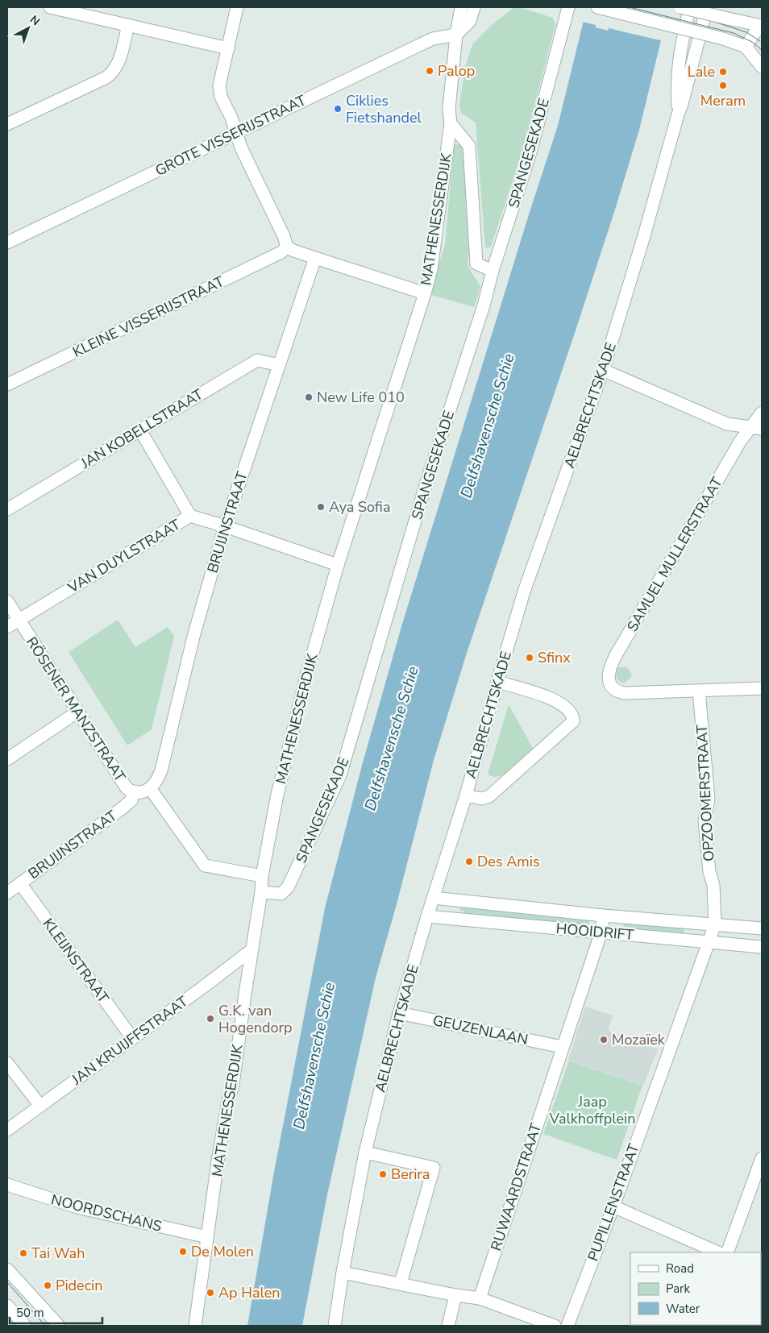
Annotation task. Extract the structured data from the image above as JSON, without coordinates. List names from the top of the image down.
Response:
{
  "streets": {
    "street": [
      "GROTE VISSERIJSTRAAT",
      "SPANGESEKADE",
      "MATHENESSERDIJK",
      "KLEINE VISSERIJSTRAAT",
      "AELBRECHTSKADE",
      "JAN KOBELLSTRAAT",
      "BRUIJNSTRAAT",
      "SAMUEL MULLERSTRAAT",
      "VAN DUYLSTRAAT",
      "RÖSENER MANZSTRAAT",
      "OPZOOMERSTRAAT",
      "HOOIDRIFT",
      "KLEIJNSTRAAT",
      "GEUZENLAAN",
      "JAN KRUIJFFSTRAAT",
      "RUWAARDSTRAAT",
      "PUPILLENSTRAAT",
      "NOORDSCHANS"
    ]
  },
  "crossings": [
    ["GROTE VISSERIJSTRAAT", "MATHENESSERDIJK"],
    ["SPANGESEKADE", "MATHENESSERDIJK"],
    ["MATHENESSERDIJK", "VAN DUYLSTRAAT"],
    ["MATHENESSERDIJK", "JAN KRUIJFFSTRAAT"],
    ["MATHENESSERDIJK", "NOORDSCHANS"],
    ["AELBRECHTSKADE", "HOOIDRIFT"],
    ["AELBRECHTSKADE", "GEUZENLAAN"],
    ["JAN KOBELLSTRAAT", "BRUIJNSTRAAT"],
    ["BRUIJNSTRAAT", "VAN DUYLSTRAAT"],
    ["BRUIJNSTRAAT", "RÖSENER MANZSTRAAT"],
    ["BRUIJNSTRAAT", "KLEIJNSTRAAT"],
    ["SAMUEL MULLERSTRAAT", "OPZOOMERSTRAAT"],
    ["VAN DUYLSTRAAT", "RÖSENER MANZSTRAAT"],
    ["OPZOOMERSTRAAT", "HOOIDRIFT"],
    ["OPZOOMERSTRAAT", "PUPILLENSTRAAT"],
    ["HOOIDRIFT", "RUWAARDSTRAAT"],
    ["HOOIDRIFT", "PUPILLENSTRAAT"],
    ["KLEIJNSTRAAT", "JAN KRUIJFFSTRAAT"],
    ["GEUZENLAAN", "RUWAARDSTRAAT"]
  ],
  "water": ["Delfshavensche Schie"],
  "parks": ["Jaap Valkhoffplein"],
  "places": [
    "Palop",
    "Lale",
    "Meram",
    "Ciklies Fietshandel",
    "New Life 010",
    "Aya Sofia",
    "Sfinx",
    "Des Amis",
    "G.K. van Hogendorp",
    "Mozaïek",
    "Berira",
    "De Molen",
    "Tai Wah",
    "Pidecin",
    "Ap Halen"
  ],
  "legend": ["Road", "Park", "Water"],
  "scale_bar": "50 m",
  "north": "top right"
}
